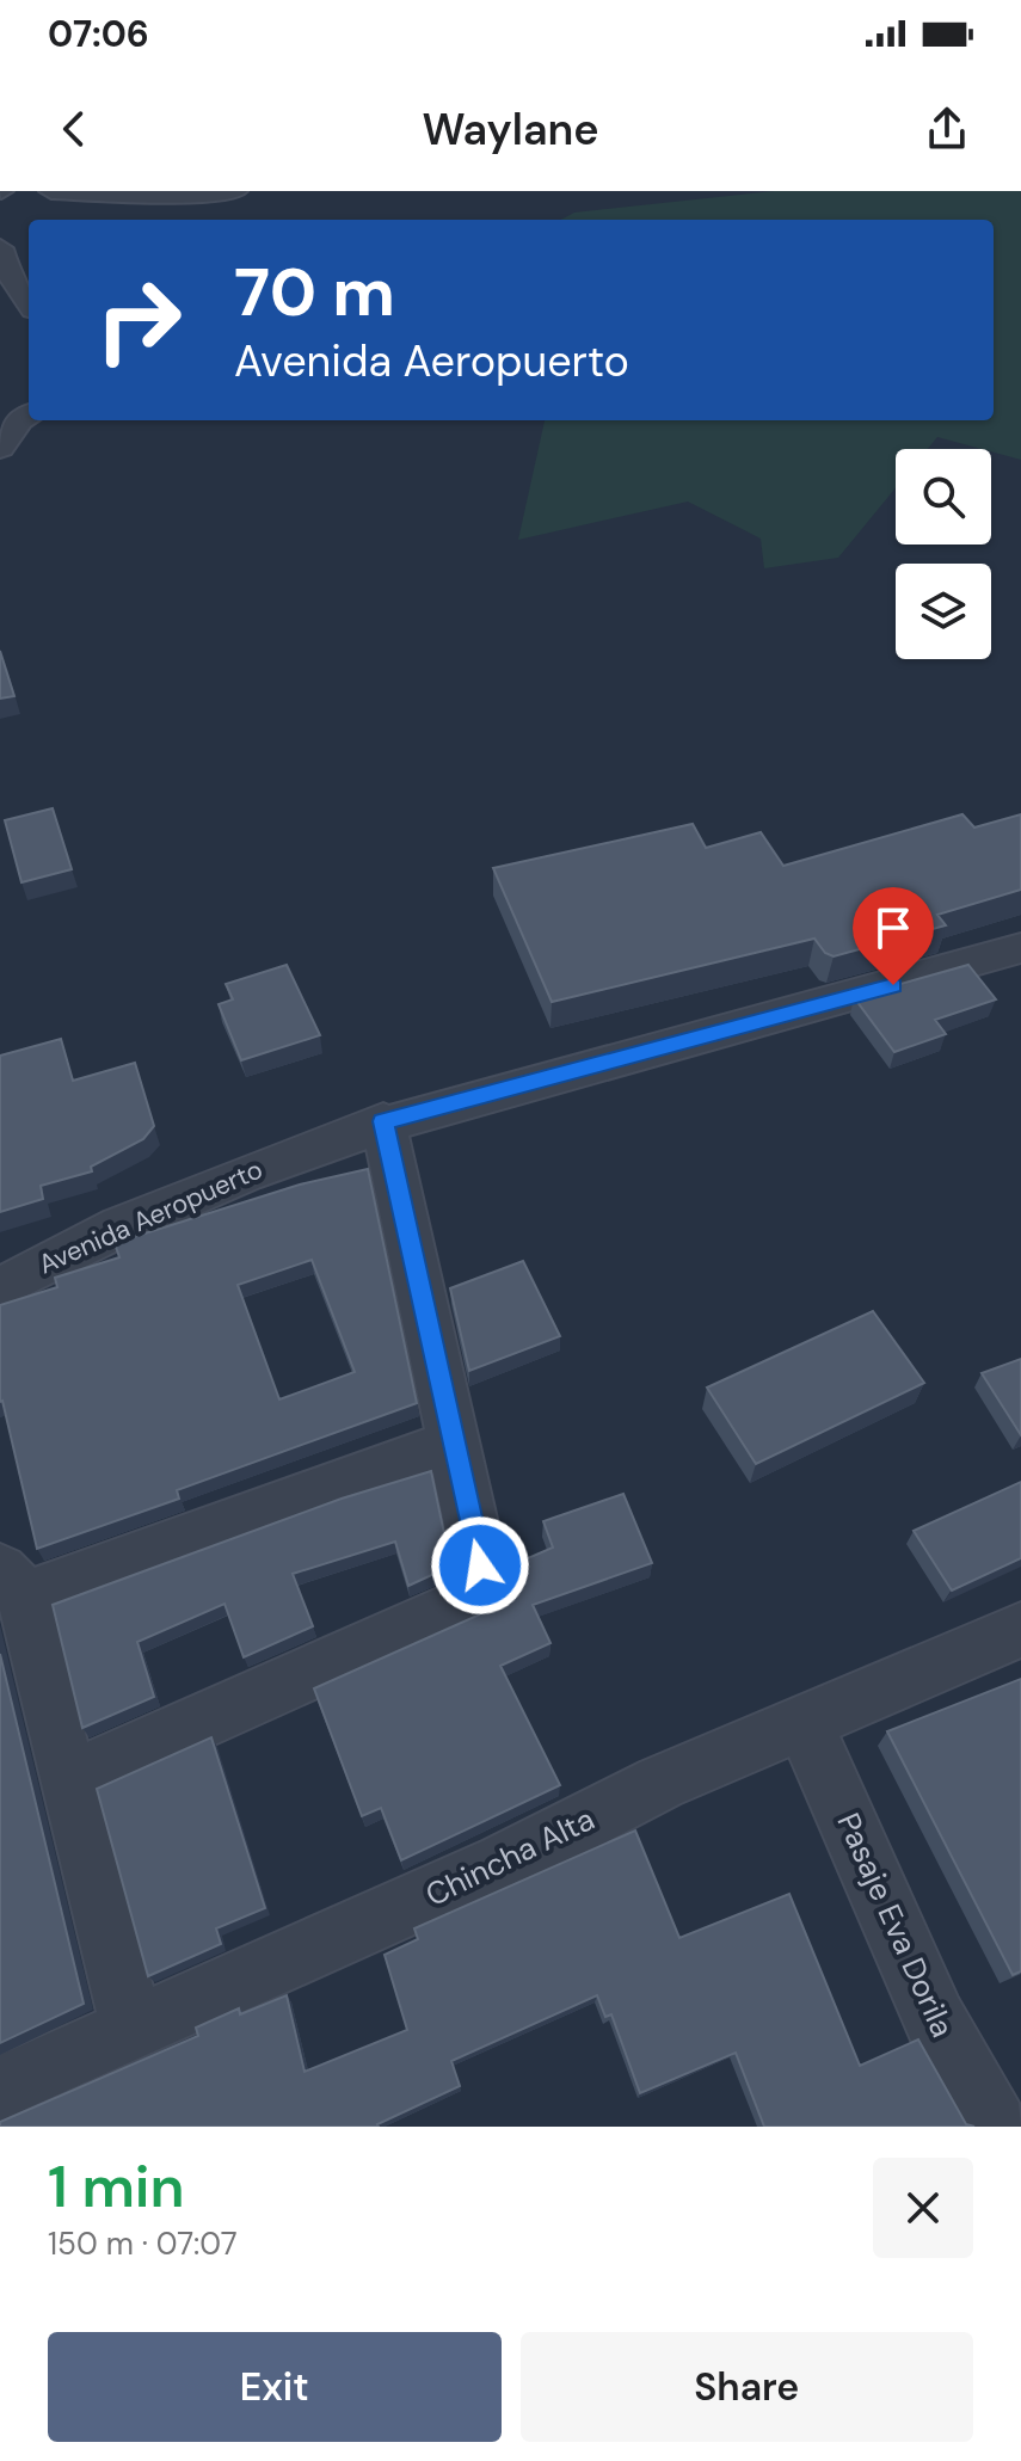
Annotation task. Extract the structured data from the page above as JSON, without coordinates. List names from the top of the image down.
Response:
{
  "streets": {
    "street": ["Avenida Aeropuerto", "Chincha Alta", "Pasaje Eva Dorila"]
  },
  "crossings": [
    ["Chincha Alta", "Pasaje Eva Dorila"]
  ],
  "page": {
    "status": "07:06",
    "header": "Waylane",
    "turn": ["70 m", "Avenida Aeropuerto"],
    "heading": ["1 min", "150 m · 07:07"],
    "buttons": ["Exit", "Share"]
  }
}
